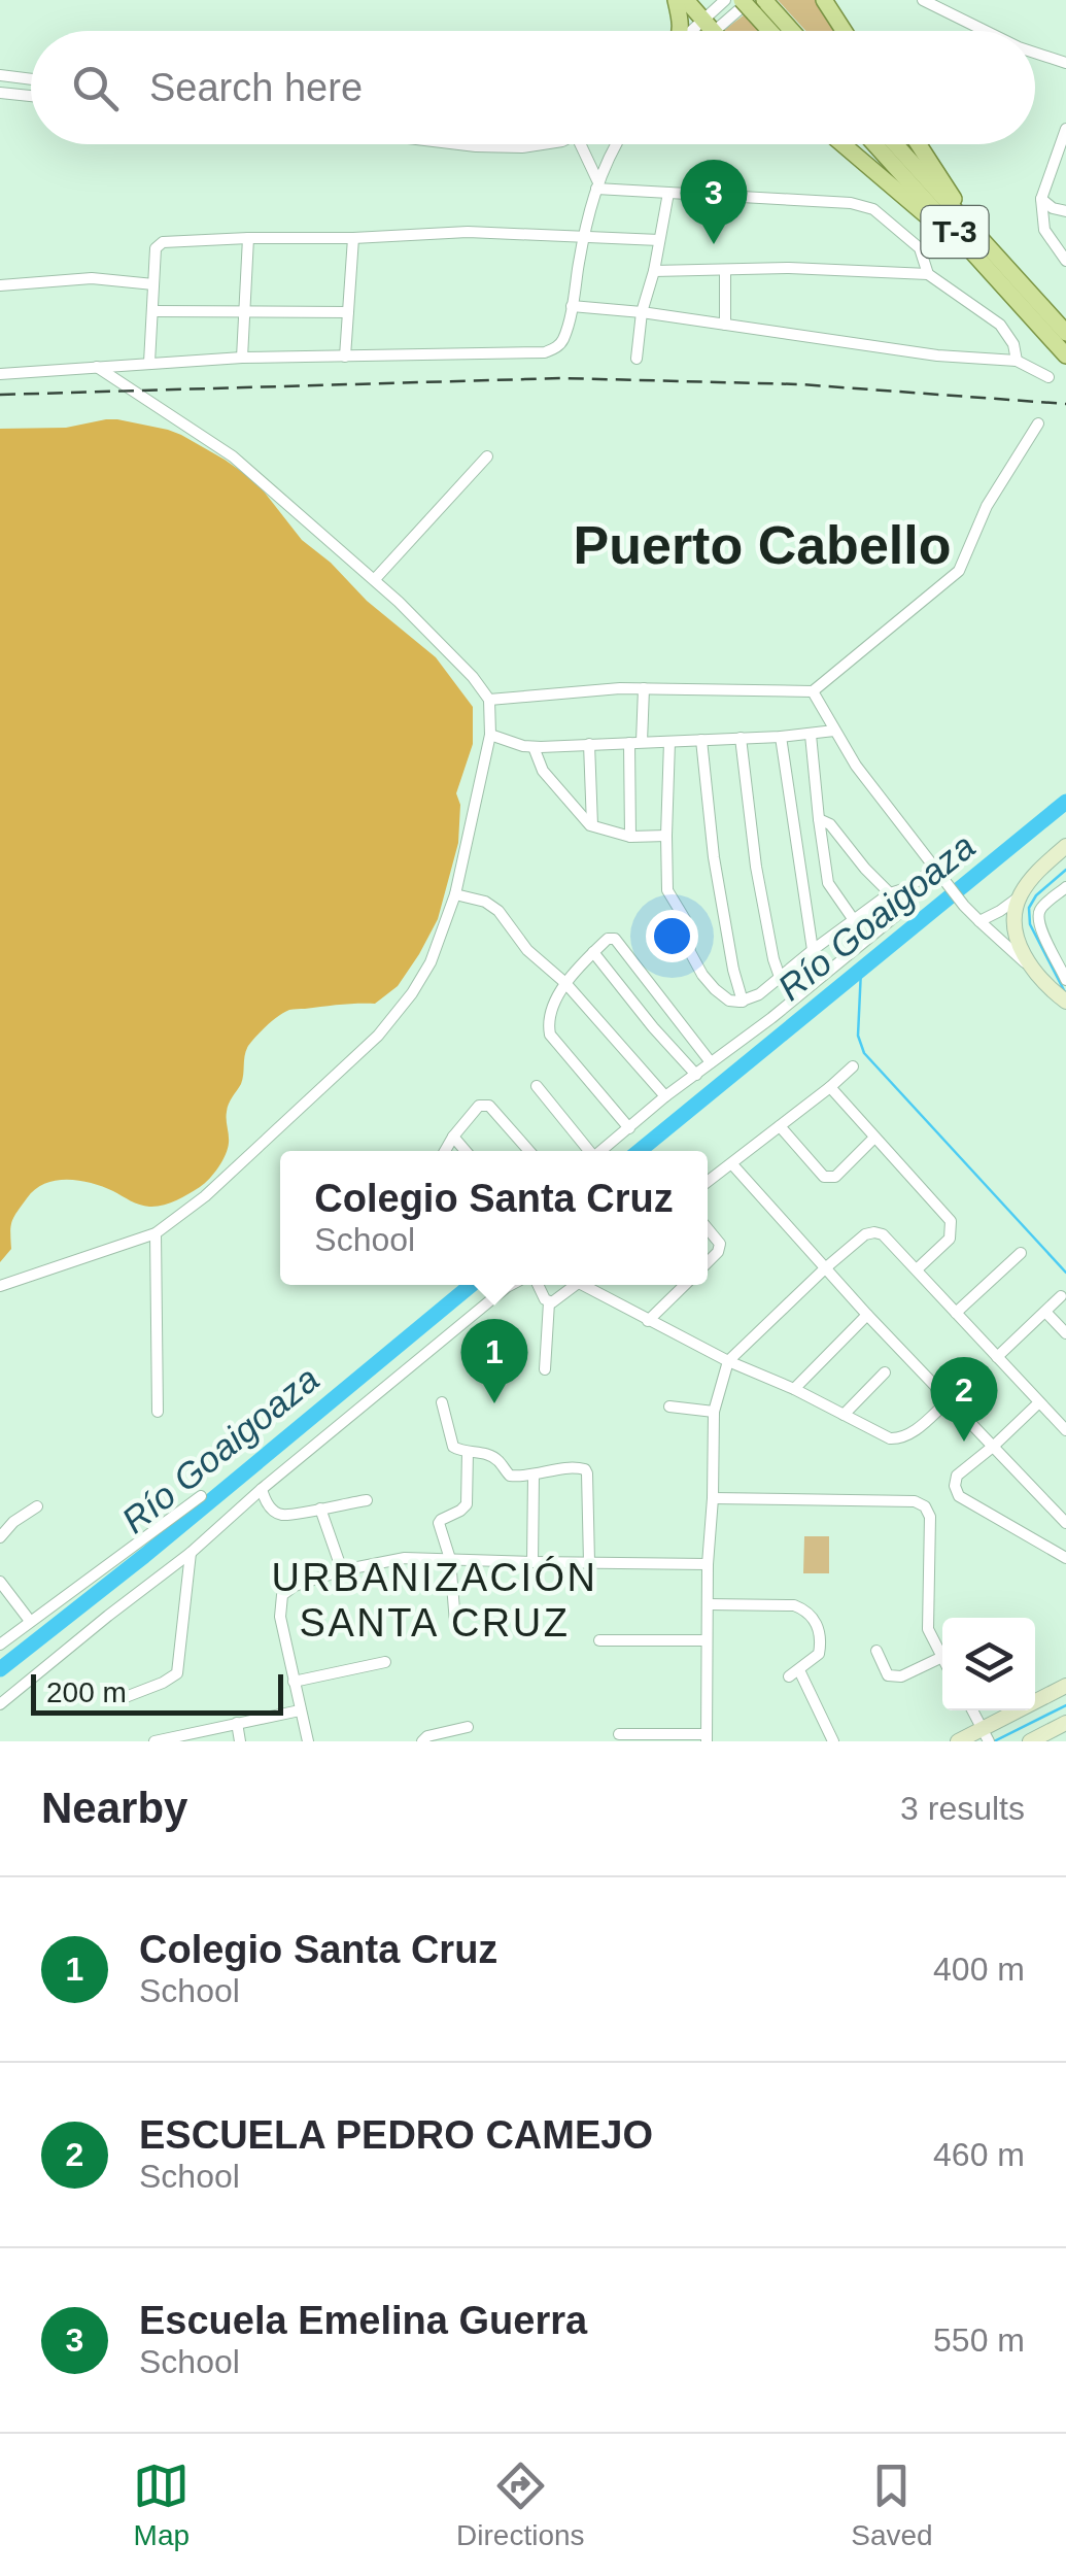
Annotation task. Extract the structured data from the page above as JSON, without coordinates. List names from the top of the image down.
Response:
{
  "streets": {
    "main road": ["T-3"]
  },
  "districts": ["Puerto Cabello", "URBANIZACIÓN SANTA CRUZ"],
  "water": ["Río Goaigoaza"],
  "scale_bar": "200 m",
  "page": {
    "search": "Search here",
    "pins": ["3", "1", "2"],
    "popup": ["Colegio Santa Cruz", "School"],
    "scale": "200 m",
    "heading": ["Nearby", "3 results"],
    "list": [
      {
        "mark": "1",
        "name": "Colegio Santa Cruz",
        "note": "School",
        "value": "400 m"
      },
      {
        "mark": "2",
        "name": "ESCUELA PEDRO CAMEJO",
        "note": "School",
        "value": "460 m"
      },
      {
        "mark": "3",
        "name": "Escuela Emelina Guerra",
        "note": "School",
        "value": "550 m"
      }
    ],
    "nav": ["Map", "Directions", "Saved"]
  }
}
